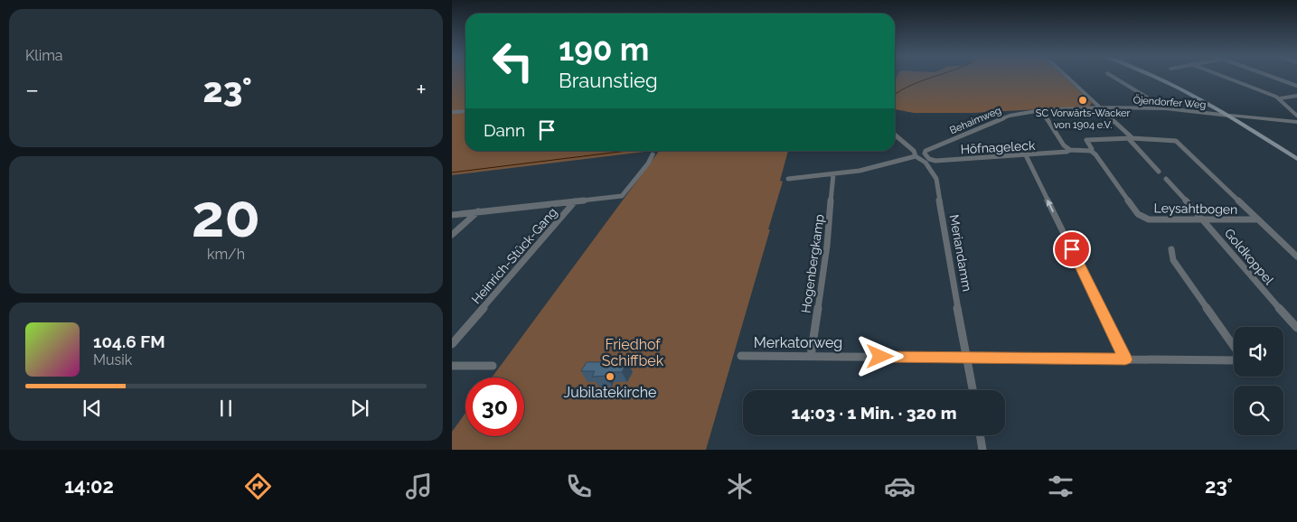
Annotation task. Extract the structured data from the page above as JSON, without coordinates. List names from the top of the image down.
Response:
{
  "streets": {
    "street": [
      "Öjendorfer Weg",
      "Behaimweg",
      "Höfnageleck",
      "Leysahtbogen",
      "Meriandamm",
      "Heinrich-Stück-Gang",
      "Goldkoppel",
      "Hogenbergkamp",
      "Merkatorweg"
    ]
  },
  "crossings": [
    ["Öjendorfer Weg", "Behaimweg"],
    ["Behaimweg", "Höfnageleck"],
    ["Höfnageleck", "Leysahtbogen"],
    ["Leysahtbogen", "Goldkoppel"],
    ["Meriandamm", "Merkatorweg"],
    ["Hogenbergkamp", "Merkatorweg"]
  ],
  "parks": ["Friedhof Schiffbek"],
  "places": ["SC Vorwärts-Wacker von 1904 e.V.", "Jubilatekirche"],
  "page": {
    "tile": [
      "Klima",
      ["20", "km/h"]
    ],
    "turn": ["190 m", "Braunstieg"],
    "heat": ["−", "23°", "+"],
    "then": "Dann",
    "song": ["104.6 FM", "Musik"],
    "limit": "30",
    "trip": "14:03 · 1 Min. · 320 m",
    "tabs": ["14:02", "23°"]
  }
}
